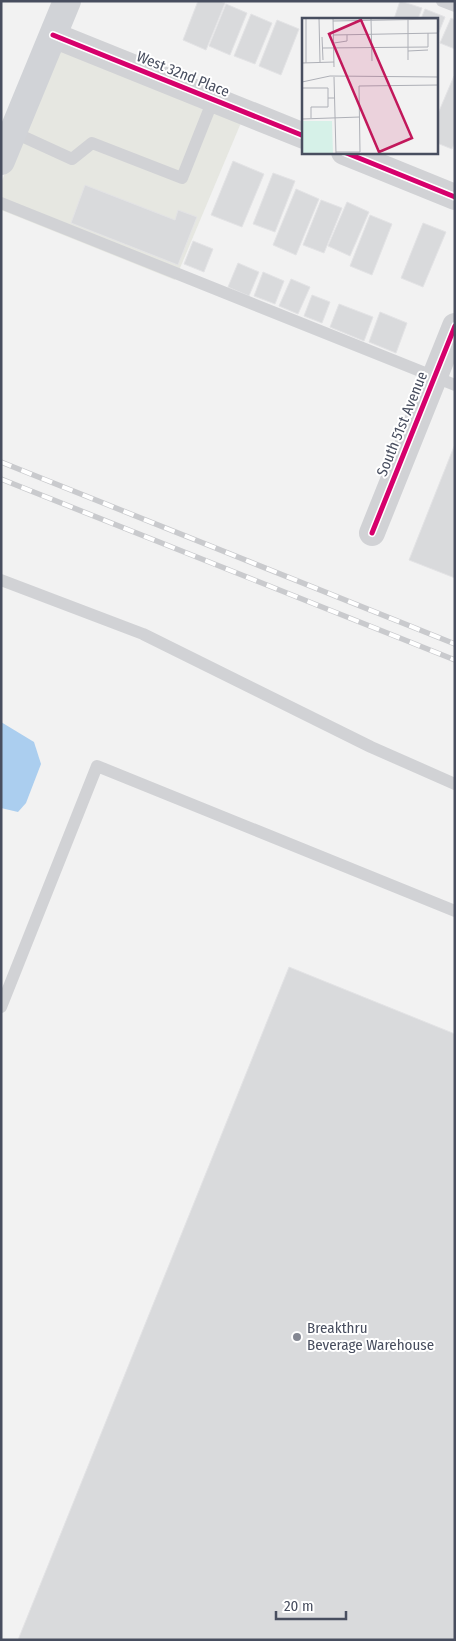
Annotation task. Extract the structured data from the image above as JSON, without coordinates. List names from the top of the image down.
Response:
{
  "streets": {
    "street": ["West 32nd Place", "South 51st Avenue"]
  },
  "places": ["Breakthru Beverage Warehouse"],
  "scale_bar": "20 m"
}
